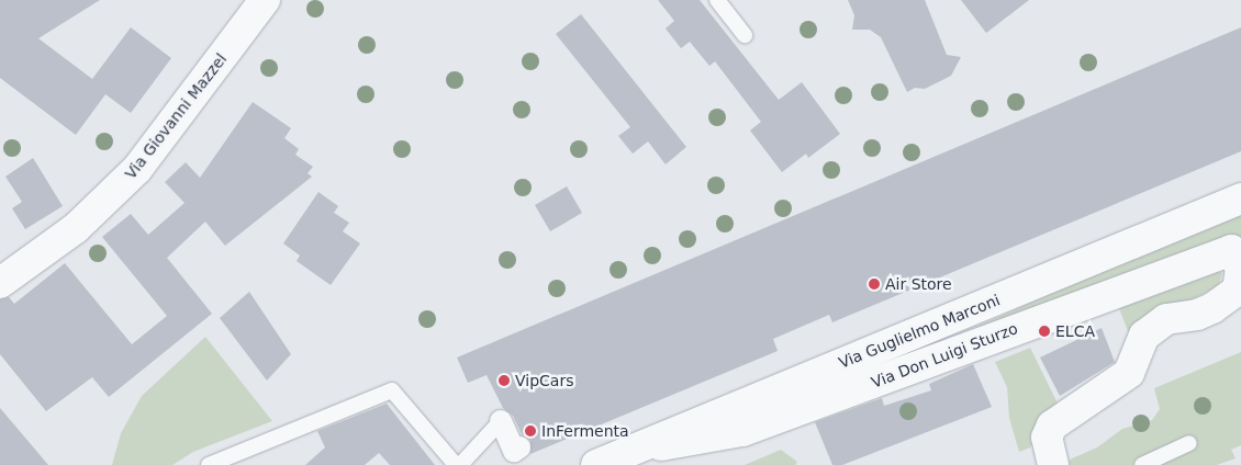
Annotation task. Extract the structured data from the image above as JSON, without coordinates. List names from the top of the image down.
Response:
{
  "streets": {
    "street": ["Via Giovanni Mazzel", "Via Guglielmo Marconi", "Via Don Luigi Sturzo"]
  },
  "crossings": [
    ["Via Guglielmo Marconi", "Via Don Luigi Sturzo"]
  ],
  "places": [
    "Air Store",
    "ELCA",
    "VipCars",
    "InFermenta"
  ]
}
